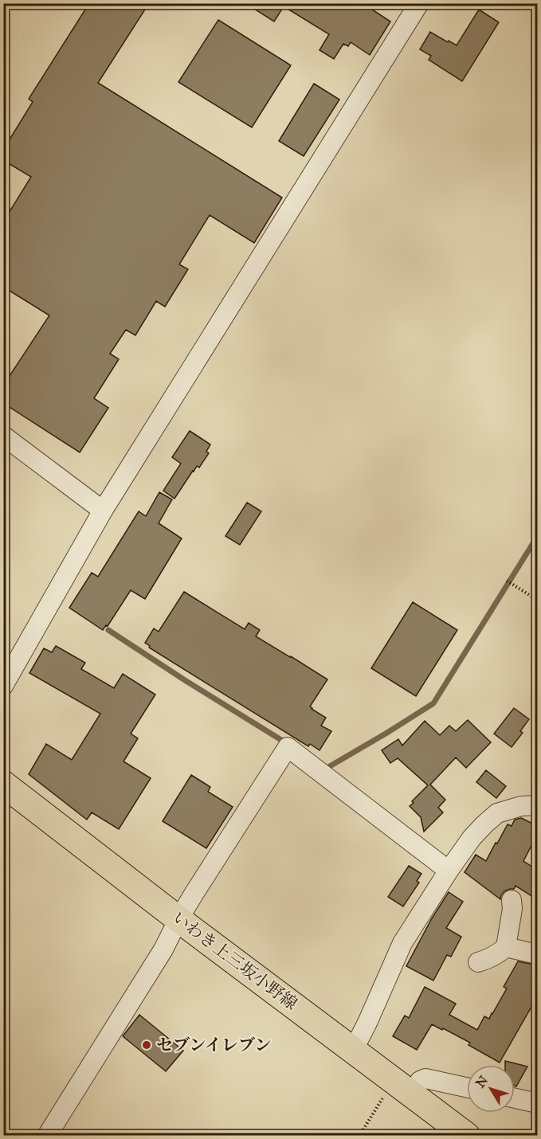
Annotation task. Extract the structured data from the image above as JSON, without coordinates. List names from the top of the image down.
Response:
{
  "streets": {
    "main road": ["いわき上三坂小野線"]
  },
  "places": ["セブンイレブン"],
  "north": "top left"
}
